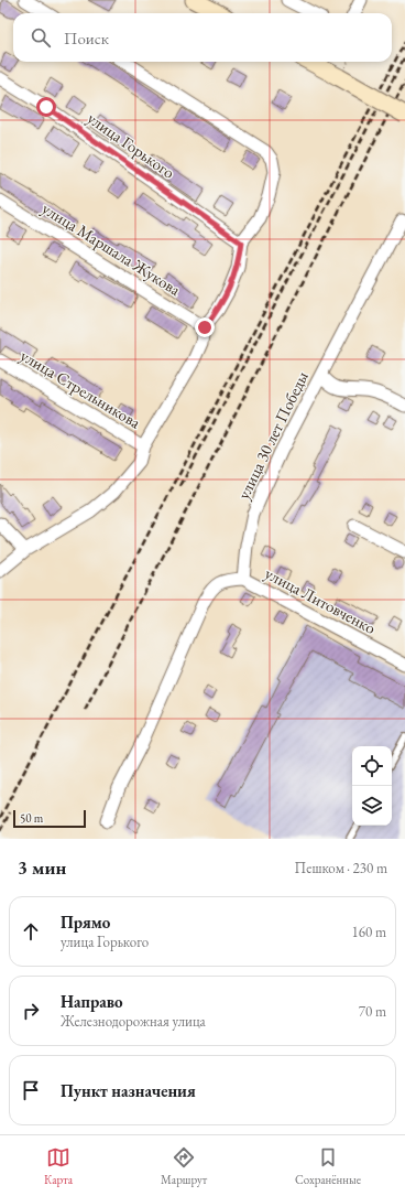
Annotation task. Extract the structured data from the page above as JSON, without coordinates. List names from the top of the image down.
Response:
{
  "streets": {
    "street": [
      "улица Горького",
      "улица Маршала Жукова",
      "улица Стрельникова",
      "улица 30 лет Победы",
      "улица Литовченко"
    ]
  },
  "crossings": [
    ["улица 30 лет Победы", "улица Литовченко"]
  ],
  "scale_bar": "50 m",
  "page": {
    "search": "Поиск",
    "scale": "50 m",
    "heading": ["3 мин", "Пешком · 230 m"],
    "list": [
      ["Прямо", "улица Горького", "160 m"],
      ["Направо", "Железнодорожная улица", "70 m"],
      "Пункт назначения"
    ],
    "nav": ["Карта", "Маршрут", "Сохранённые"]
  }
}
